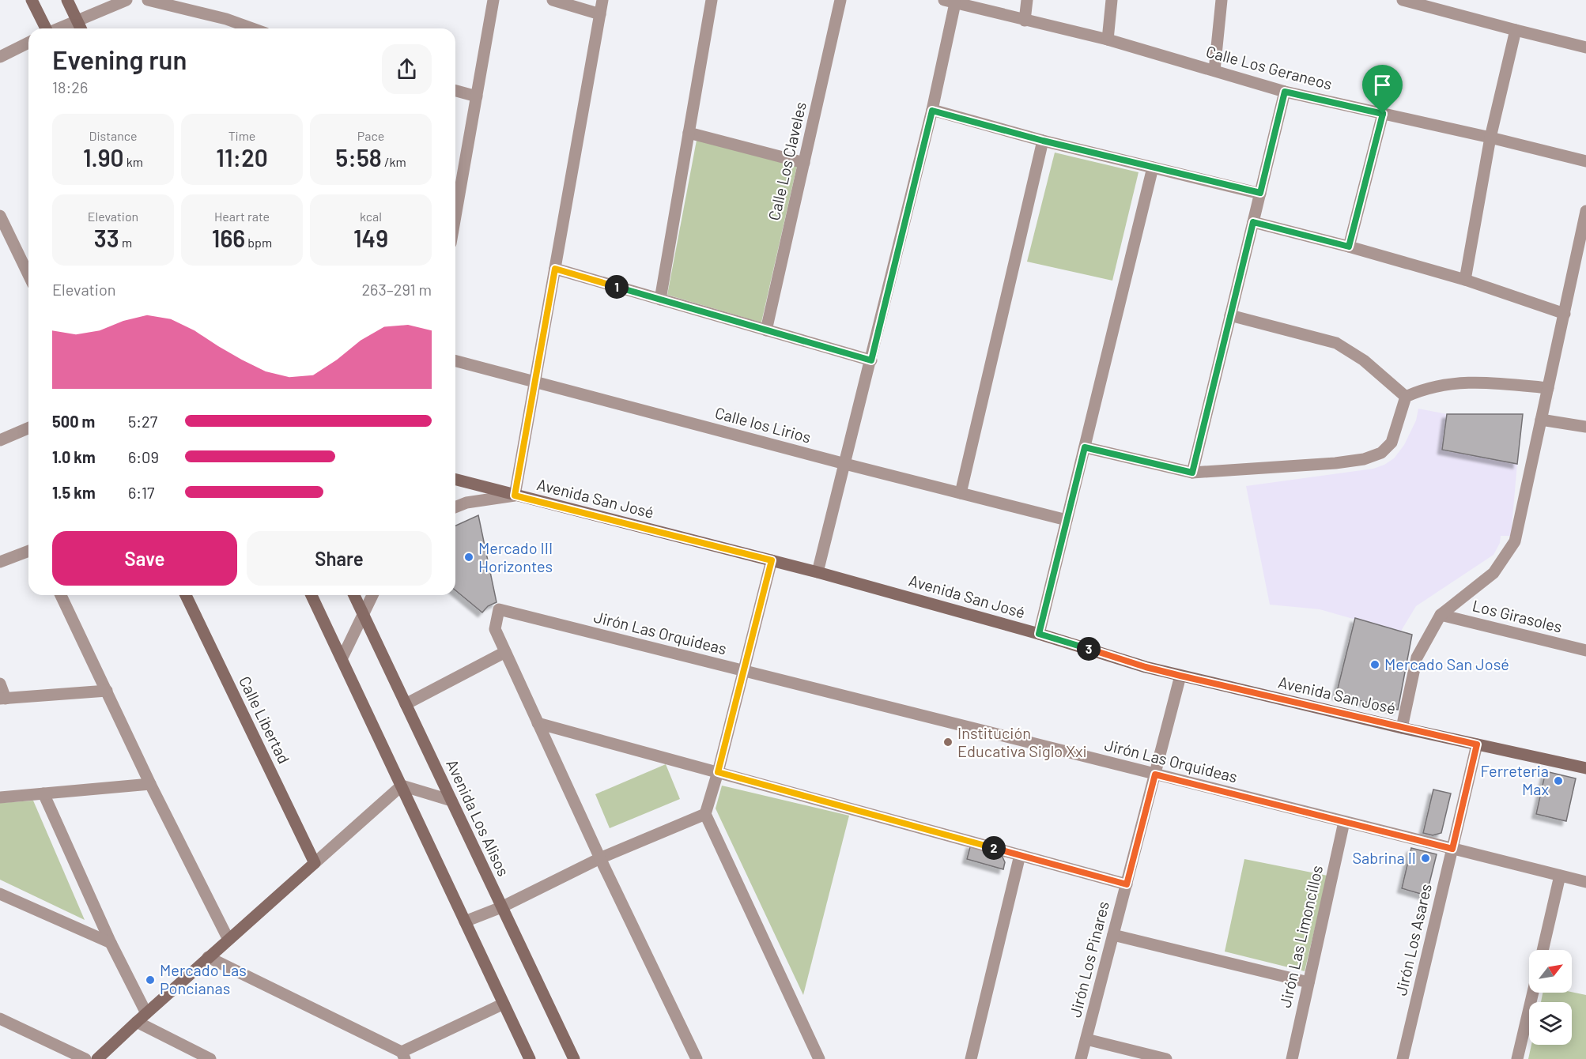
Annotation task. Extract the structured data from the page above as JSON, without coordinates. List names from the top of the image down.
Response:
{
  "streets": {
    "street": [
      "Calle Los Geraneos",
      "Calle Los Claveles",
      "Calle los Lirios",
      "Avenida San José",
      "Los Girasoles",
      "Jirón Las Orquideas",
      "Calle Libertad",
      "Avenida Los Alisos",
      "Jirón Las Limoncillos",
      "Jirón Los Asares",
      "Jirón Los Pinares"
    ]
  },
  "crossings": [
    ["Avenida San José", "Jirón Los Asares"],
    ["Avenida San José", "Jirón Los Pinares"],
    ["Jirón Las Orquideas", "Jirón Las Limoncillos"],
    ["Jirón Las Orquideas", "Jirón Los Asares"],
    ["Jirón Las Orquideas", "Jirón Los Pinares"]
  ],
  "places": [
    "Mercado III Horizontes",
    "Mercado San José",
    "Institución Educativa Siglo Xxi",
    "Ferreteria Max",
    "Sabrina II",
    "Mercado Las Poncianas"
  ],
  "north": "top right",
  "page": {
    "heading": ["Evening run", "18:26"],
    "stats": [
      ["Distance", "1.90 km"],
      ["Time", "11:20"],
      ["Pace", "5:58 /km"],
      ["Elevation", "33 m"],
      ["Heart rate", "166 bpm"],
      ["kcal", "149"]
    ],
    "chart": ["Elevation", "263–291 m"],
    "pins": ["1", "3", "2"],
    "list": [
      {
        "name": "500 m",
        "note": "5:27"
      },
      {
        "name": "1.0 km",
        "note": "6:09"
      },
      {
        "name": "1.5 km",
        "note": "6:17"
      }
    ],
    "buttons": ["Save", "Share"]
  }
}
